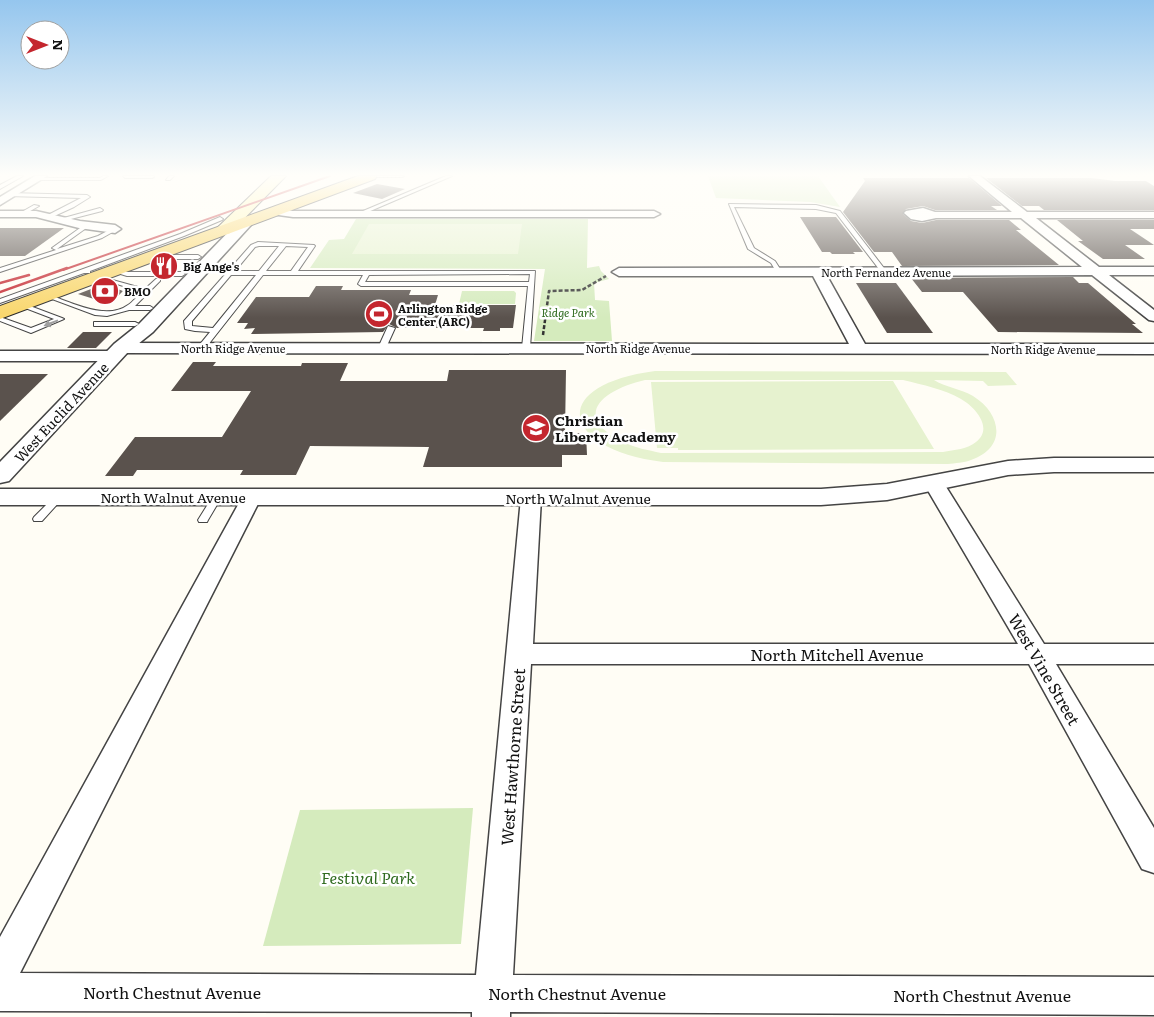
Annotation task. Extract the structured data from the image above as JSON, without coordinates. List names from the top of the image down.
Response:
{
  "streets": {
    "street": [
      "North Fernandez Avenue",
      "North Ridge Avenue",
      "West Euclid Avenue",
      "North Walnut Avenue",
      "North Mitchell Avenue",
      "West Vine Street",
      "West Hawthorne Street",
      "North Chestnut Avenue"
    ]
  },
  "crossings": [
    ["North Ridge Avenue", "West Euclid Avenue"],
    ["North Walnut Avenue", "West Vine Street"],
    ["North Walnut Avenue", "West Hawthorne Street"],
    ["North Mitchell Avenue", "West Vine Street"],
    ["North Mitchell Avenue", "West Hawthorne Street"],
    ["West Hawthorne Street", "North Chestnut Avenue"]
  ],
  "parks": ["Ridge Park", "Festival Park"],
  "places": {
    "restaurant": ["Big Ange's"],
    "bank": ["BMO"],
    "sports": ["Arlington Ridge Center (ARC)"],
    "school or university": ["Christian Liberty Academy"]
  },
  "north": "right"
}
